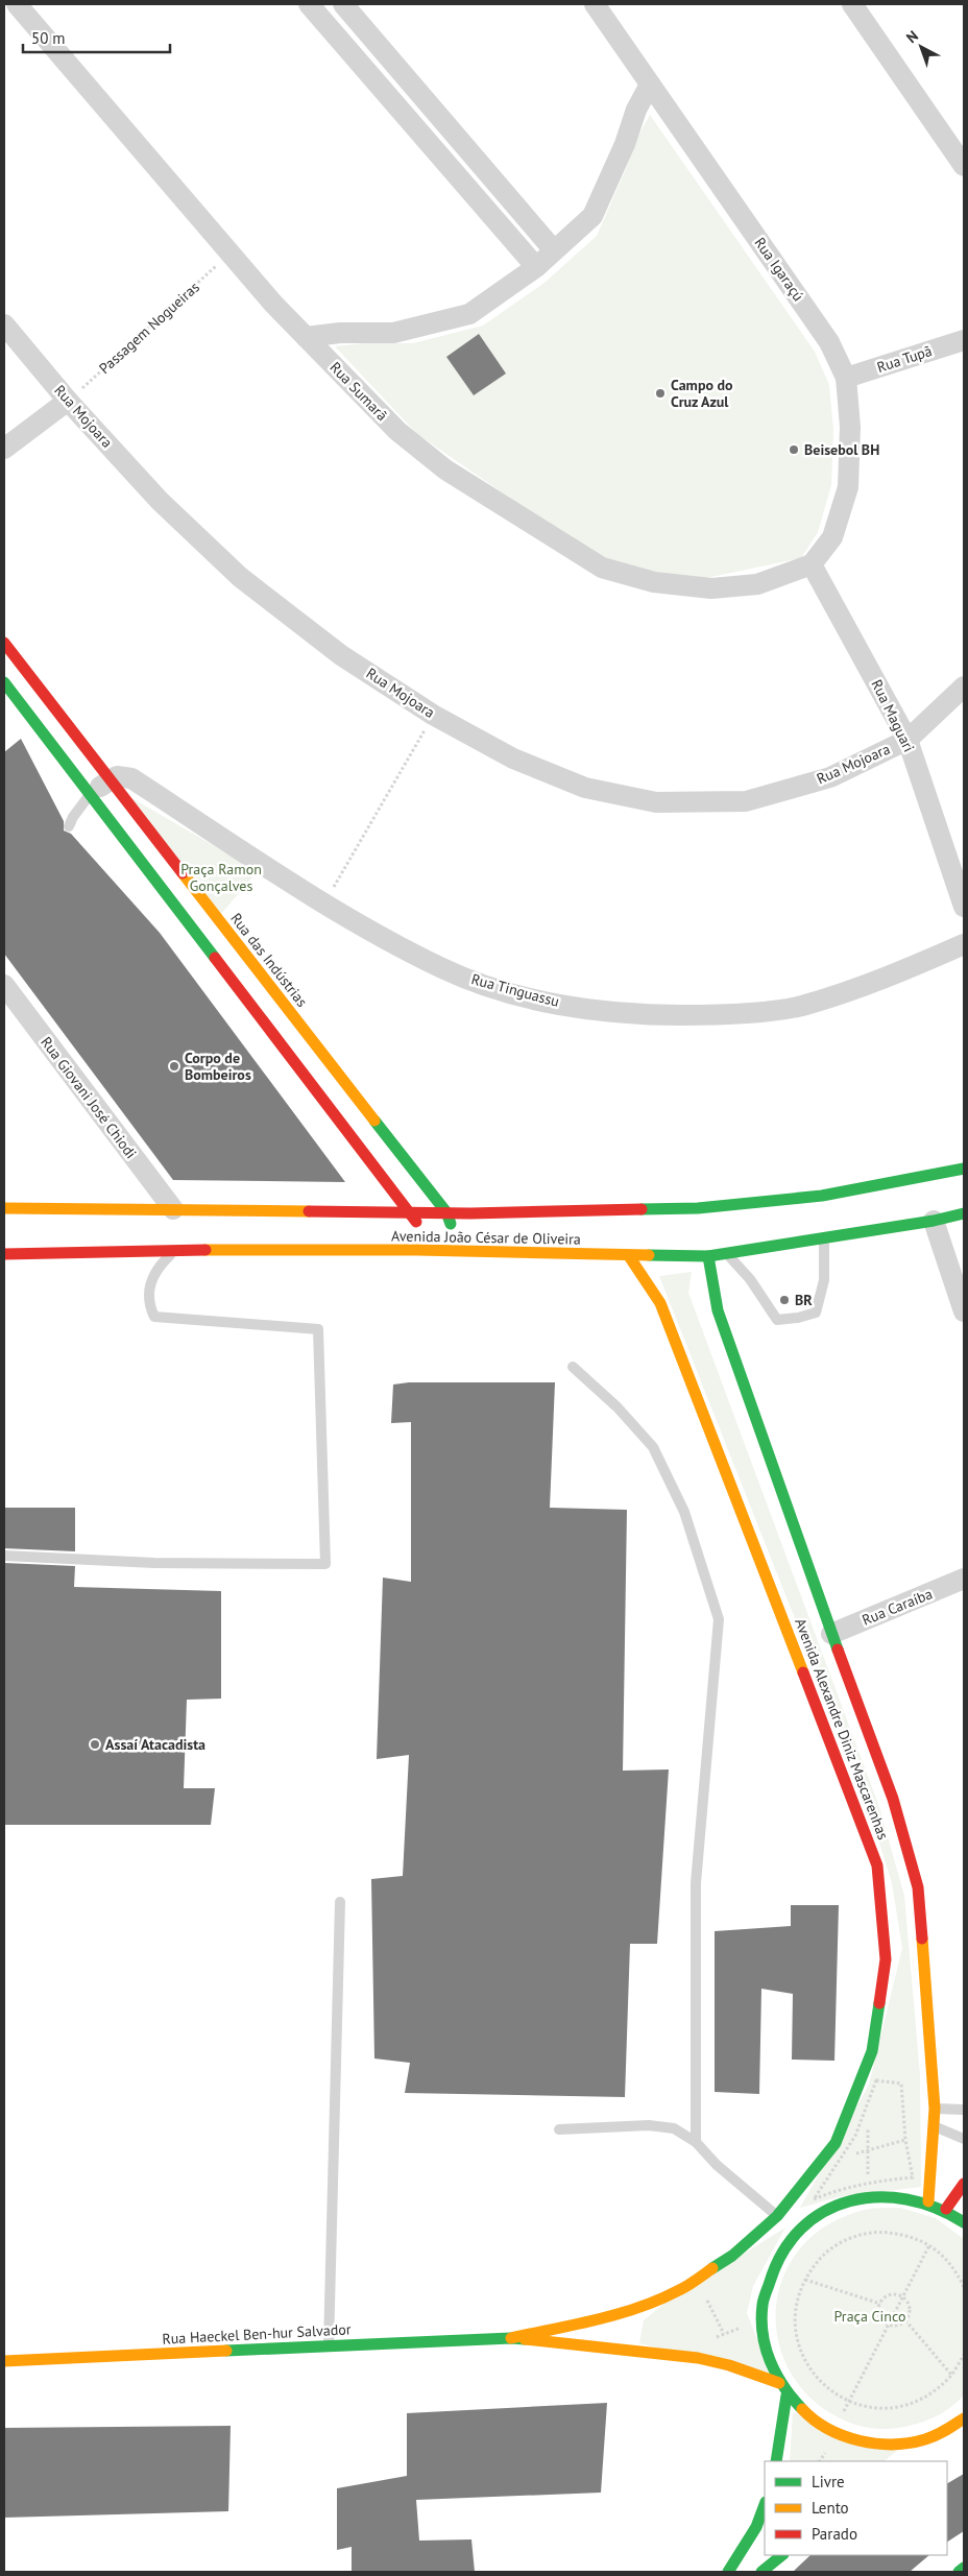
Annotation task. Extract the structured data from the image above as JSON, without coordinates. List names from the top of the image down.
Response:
{
  "streets": {
    "street": [
      "Rua Igaraçú",
      "Rua Tupã",
      "Rua Sumarã",
      "Rua Mojoara",
      "Rua Maguari",
      "Rua das Indústrias",
      "Rua Tinguassu",
      "Rua Giovani José Chiodi",
      "Avenida João César de Oliveira",
      "Rua Caraíba",
      "Avenida Alexandre Diniz Mascarenhas",
      "Rua Haeckel Ben-hur Salvador"
    ],
    "path": ["Passagem Nogueiras"]
  },
  "crossings": [
    ["Rua Igaraçú", "Rua Tupã"],
    ["Rua Igaraçú", "Rua Sumarã"],
    ["Rua Igaraçú", "Rua Maguari"],
    ["Passagem Nogueiras", "Rua Sumarã"],
    ["Passagem Nogueiras", "Rua Mojoara"],
    ["Rua Sumarã", "Rua Maguari"],
    ["Rua Mojoara", "Rua Maguari"],
    ["Rua das Indústrias", "Rua Tinguassu"],
    ["Rua das Indústrias", "Avenida João César de Oliveira"],
    ["Rua Giovani José Chiodi", "Avenida João César de Oliveira"],
    ["Avenida João César de Oliveira", "Avenida Alexandre Diniz Mascarenhas"],
    ["Rua Caraíba", "Avenida Alexandre Diniz Mascarenhas"],
    ["Avenida Alexandre Diniz Mascarenhas", "Rua Haeckel Ben-hur Salvador"]
  ],
  "parks": ["Praça Ramon Gonçalves", "Praça Cinco"],
  "places": [
    "Campo do Cruz Azul",
    "Beisebol BH",
    "Corpo de Bombeiros",
    "BR",
    "Assaí Atacadista"
  ],
  "legend": ["Livre", "Lento", "Parado"],
  "scale_bar": "50 m",
  "north": "top left"
}
